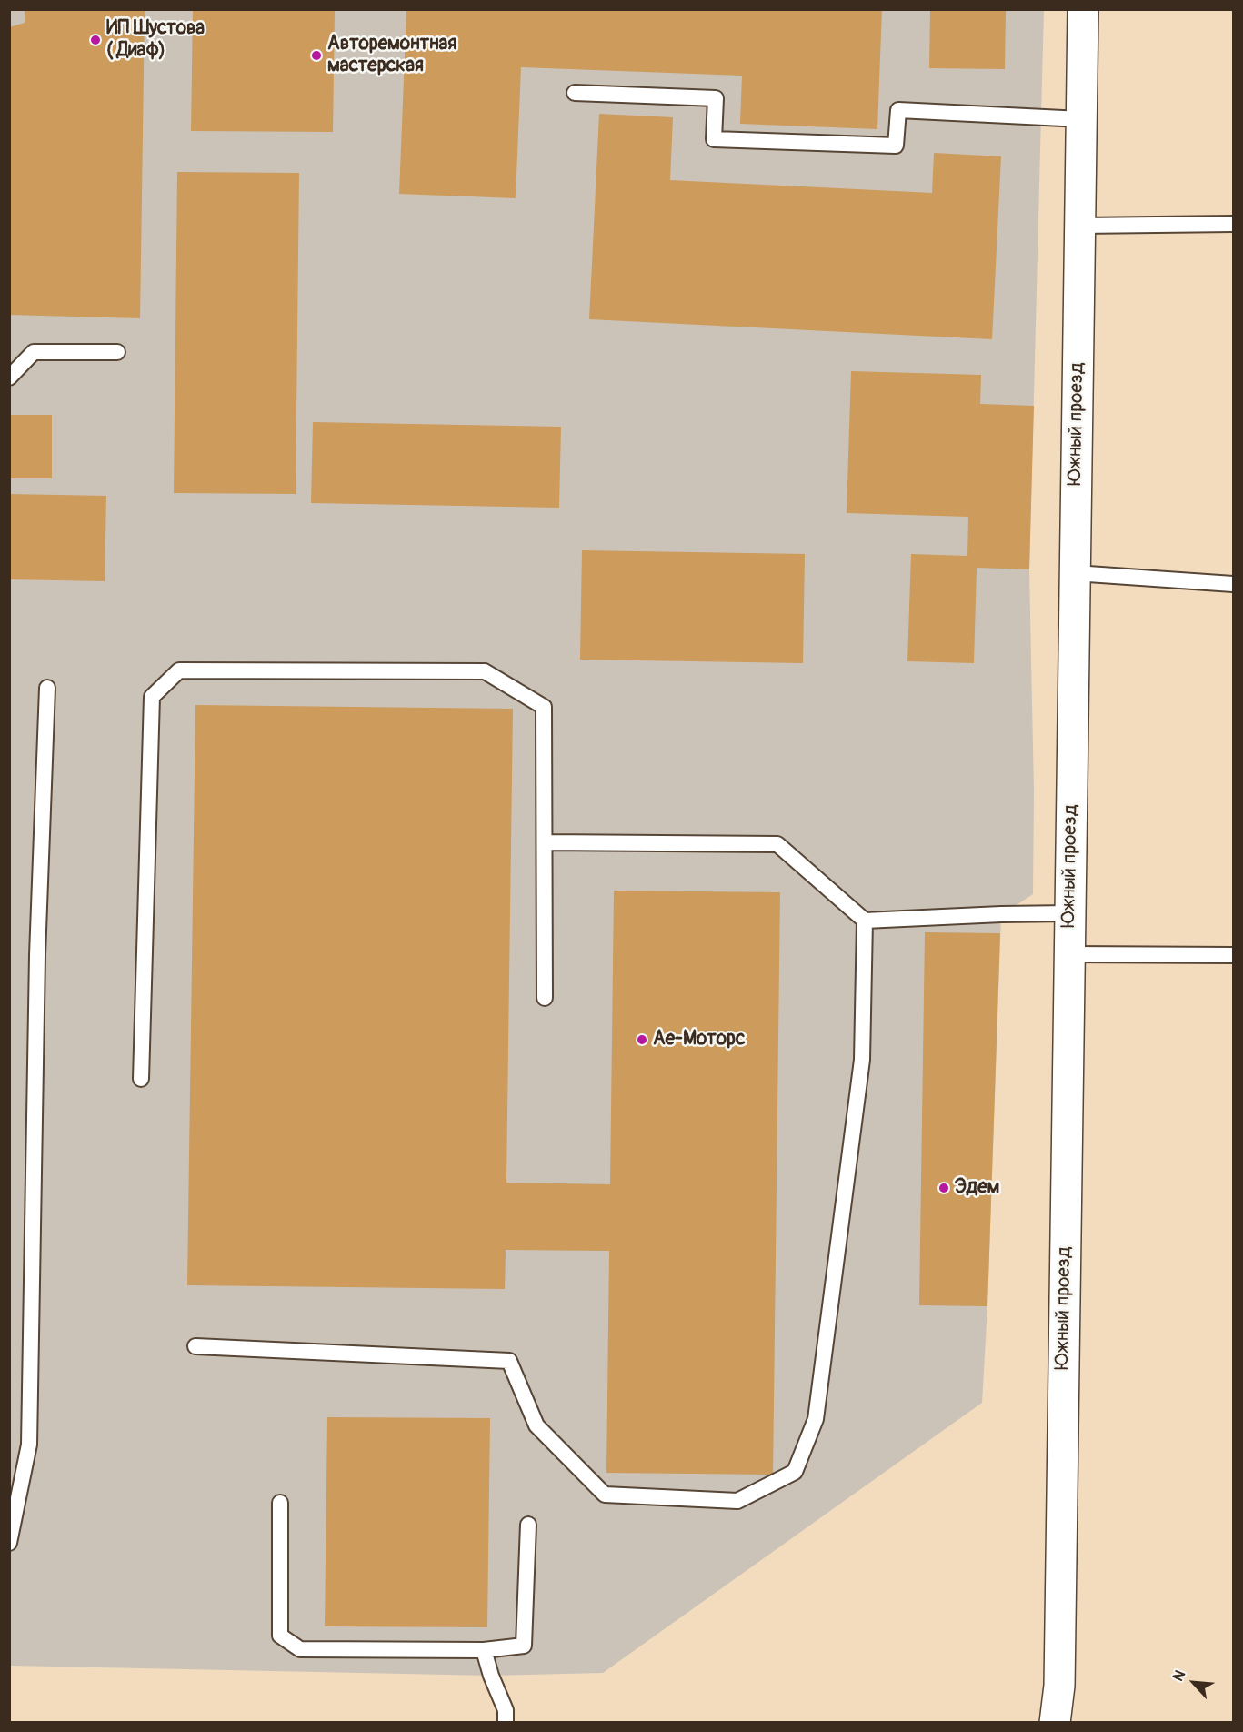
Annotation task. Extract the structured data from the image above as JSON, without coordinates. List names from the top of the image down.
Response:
{
  "streets": {
    "street": ["Южный проезд"]
  },
  "places": [
    "ИП Шустова ( Диаф)",
    "Авторемонтная мастерская",
    "Ае-Моторс",
    "Эдем"
  ],
  "north": "top left"
}
